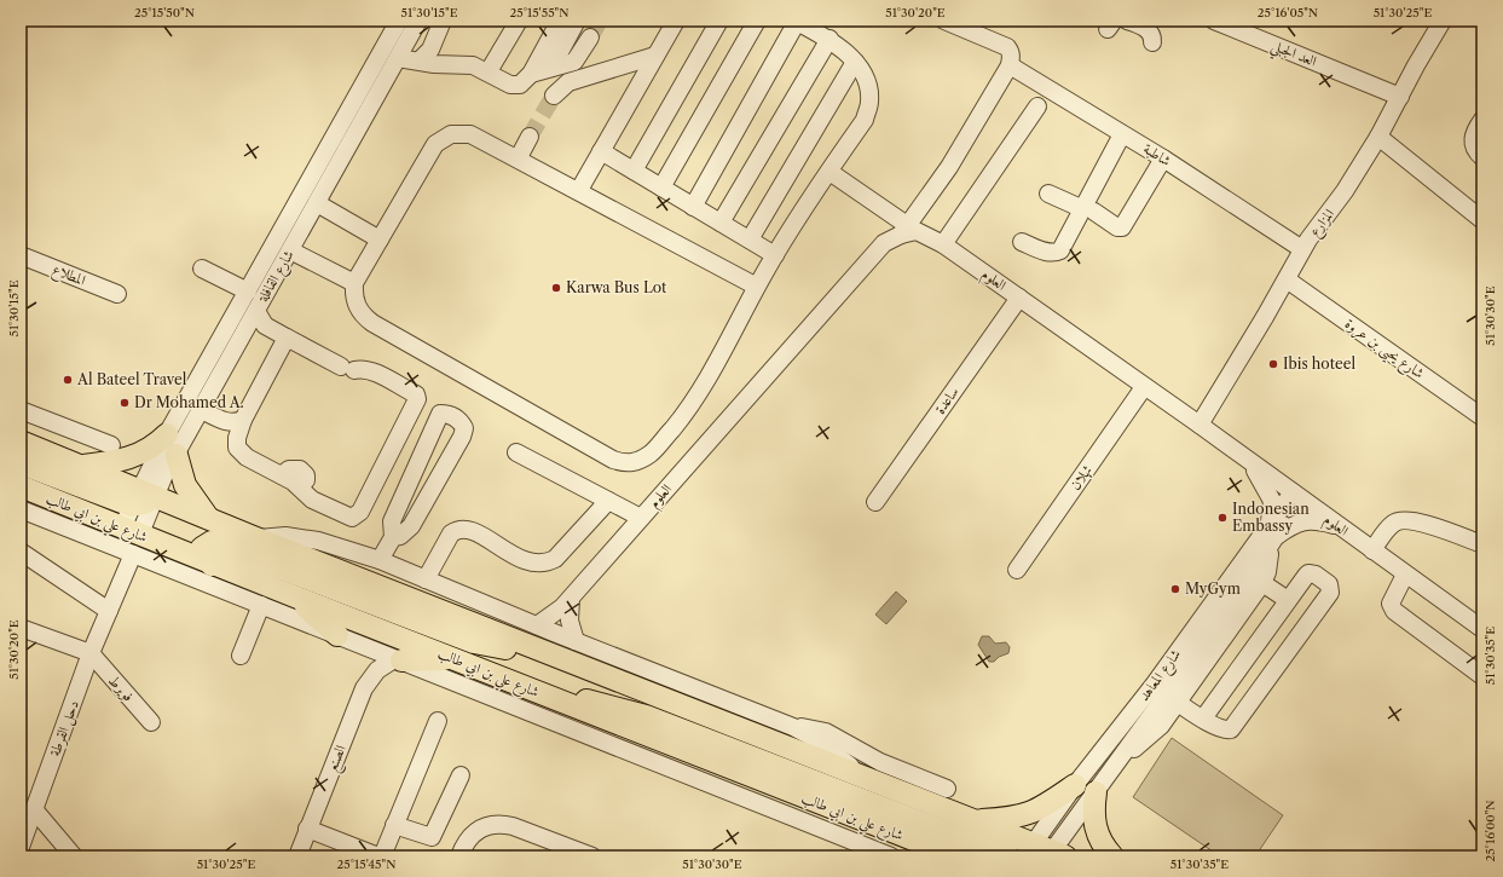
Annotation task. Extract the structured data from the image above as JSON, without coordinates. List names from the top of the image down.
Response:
{
  "streets": {
    "main road": ["شارع علي بن ابي طالب"],
    "street": [
      "العد الجبلي",
      "شاطبة",
      "المزارع",
      "المطلاع",
      "شارع القافلة",
      "العلوم",
      "شارع يحيى بن عروة",
      "ساعدة",
      "ثهلان",
      "شارع المعاهد",
      "فويرط",
      "دحل القرطة",
      "الصنع"
    ]
  },
  "crossings": [
    ["العد الجبلي", "المزارع"],
    ["شاطبة", "المزارع"],
    ["المزارع", "العلوم"],
    ["المزارع", "شارع يحيى بن عروة"],
    ["شارع القافلة", "شارع علي بن ابي طالب"],
    ["شارع القافلة", "دحل القرطة"],
    ["العلوم", "ساعدة"],
    ["العلوم", "ثهلان"],
    ["العلوم", "شارع المعاهد"],
    ["شارع علي بن ابي طالب", "دحل القرطة"],
    ["شارع علي بن ابي طالب", "الصنع"],
    ["فويرط", "دحل القرطة"]
  ],
  "places": [
    "Karwa Bus Lot",
    "Ibis hoteel",
    "Al Bateel Travel",
    "Dr Mohamed A.",
    "Indonesian Embassy",
    "MyGym"
  ],
  "coordinates": [
    "25°15'50\"N",
    "51°30'15\"E",
    "25°15'55\"N",
    "51°30'20\"E",
    "25°16'05\"N",
    "51°30'25\"E",
    "51°30'30\"E",
    "51°30'35\"E",
    "25°16'00\"N",
    "25°15'45\"N"
  ]
}
